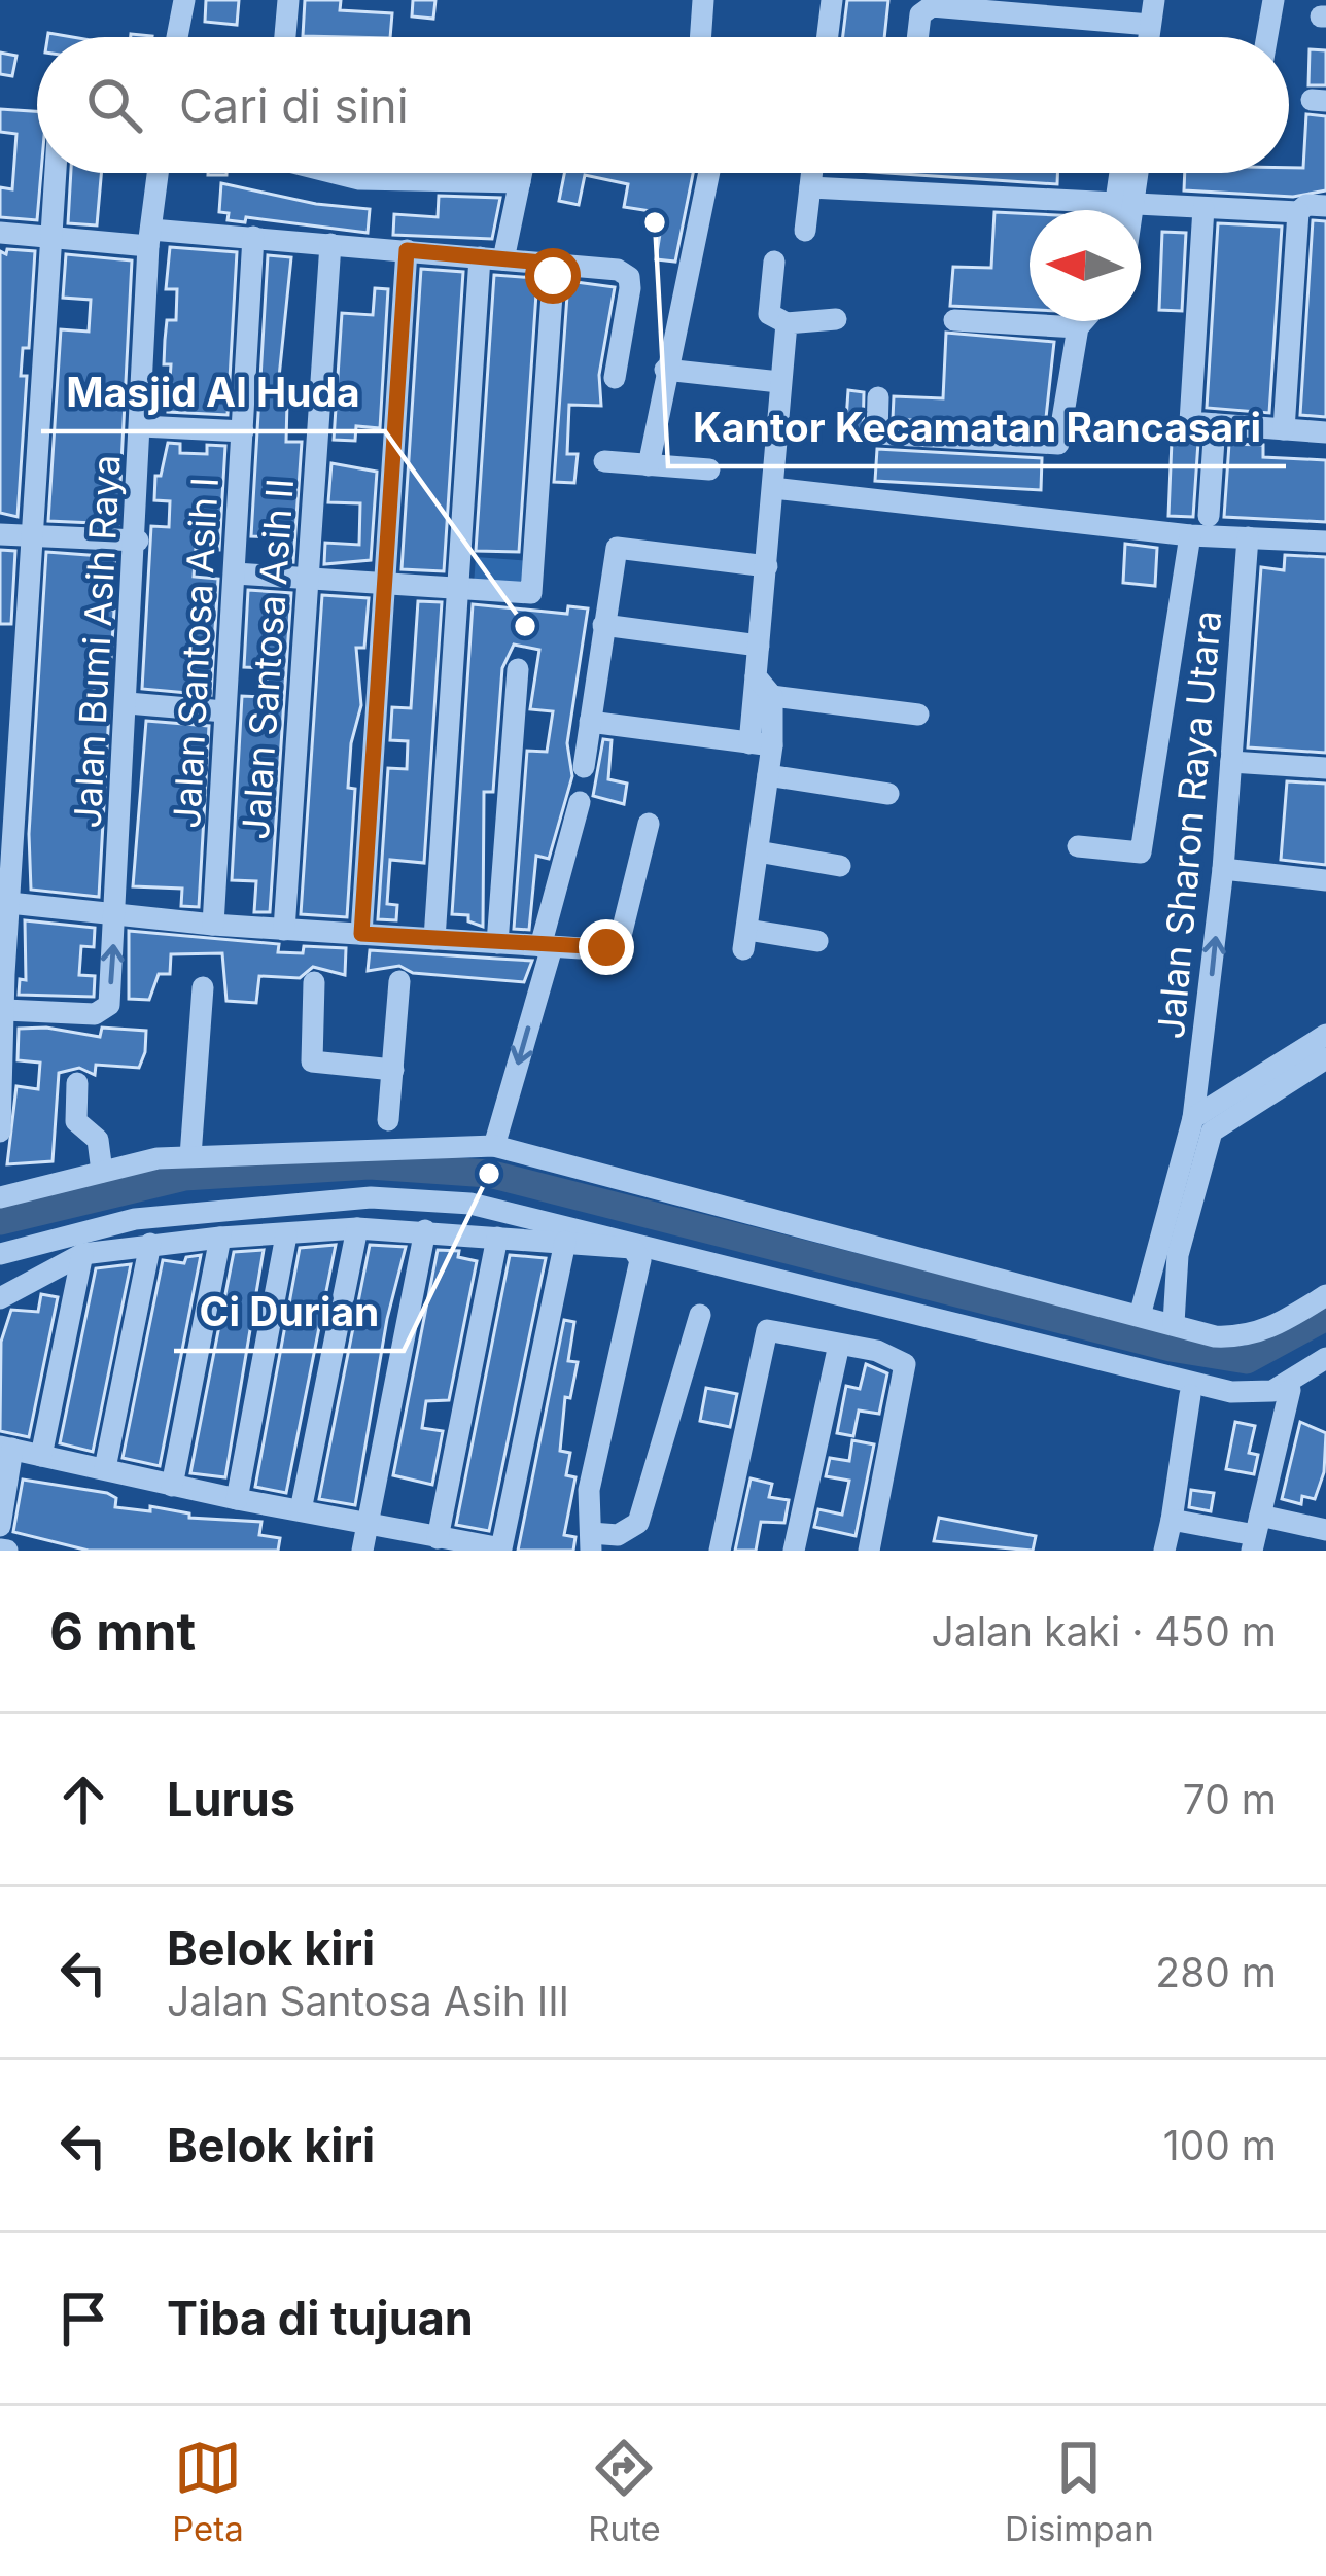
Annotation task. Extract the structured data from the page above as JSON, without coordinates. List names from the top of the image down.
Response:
{
  "streets": {
    "street": [
      "Jalan Bumi Asih Raya",
      "Jalan Santosa Asih I",
      "Jalan Santosa Asih II",
      "Jalan Sharon Raya Utara"
    ]
  },
  "places": ["Kantor Kecamatan Rancasari", "Masjid Al Huda", "Ci Durian"],
  "north": "left",
  "page": {
    "search": "Cari di sini",
    "heading": ["6 mnt", "Jalan kaki · 450 m"],
    "list": [
      ["Lurus", "70 m"],
      ["Belok kiri", "Jalan Santosa Asih III", "280 m"],
      ["Belok kiri", "100 m"],
      "Tiba di tujuan"
    ],
    "nav": ["Peta", "Rute", "Disimpan"]
  }
}
